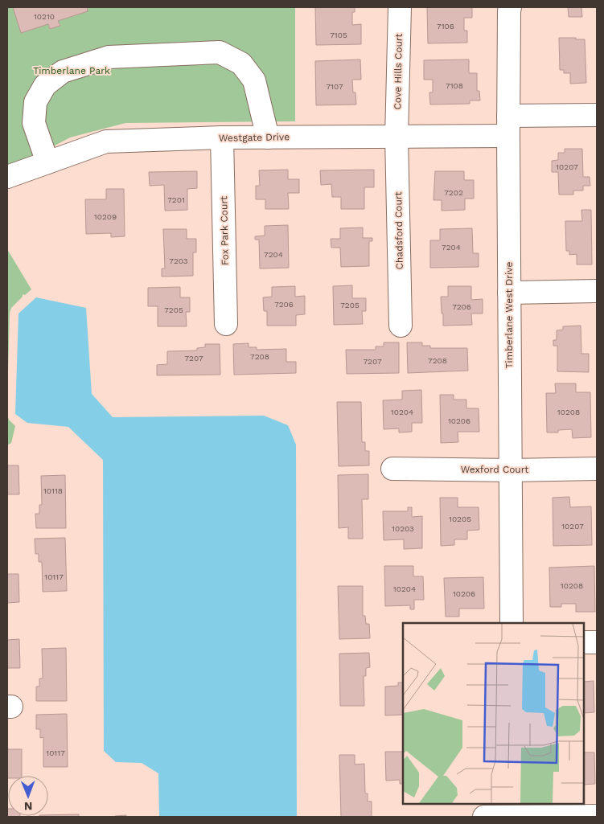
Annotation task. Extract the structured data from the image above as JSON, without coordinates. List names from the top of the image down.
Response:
{
  "streets": {
    "street": [
      "Cove Hills Court",
      "Westgate Drive",
      "Fox Park Court",
      "Chadsford Court",
      "Timberlane West Drive",
      "Wexford Court"
    ]
  },
  "crossings": [
    ["Cove Hills Court", "Westgate Drive"],
    ["Cove Hills Court", "Chadsford Court"],
    ["Westgate Drive", "Fox Park Court"],
    ["Westgate Drive", "Chadsford Court"],
    ["Westgate Drive", "Timberlane West Drive"],
    ["Timberlane West Drive", "Wexford Court"]
  ],
  "parks": ["Timberlane Park"],
  "house_numbers": [
    "10210",
    "7106",
    "7105",
    "7108",
    "7107",
    "10207",
    "7202",
    "7201",
    "10209",
    "7204",
    "7204",
    "7203",
    "7206",
    "7205",
    "7206",
    "7205",
    "7208",
    "7207",
    "7208",
    "7207",
    "10204",
    "10208",
    "10206",
    "10118",
    "10205",
    "10207",
    "10203",
    "10117",
    "10208",
    "10204",
    "10206",
    "10117"
  ],
  "north": "bottom"
}
